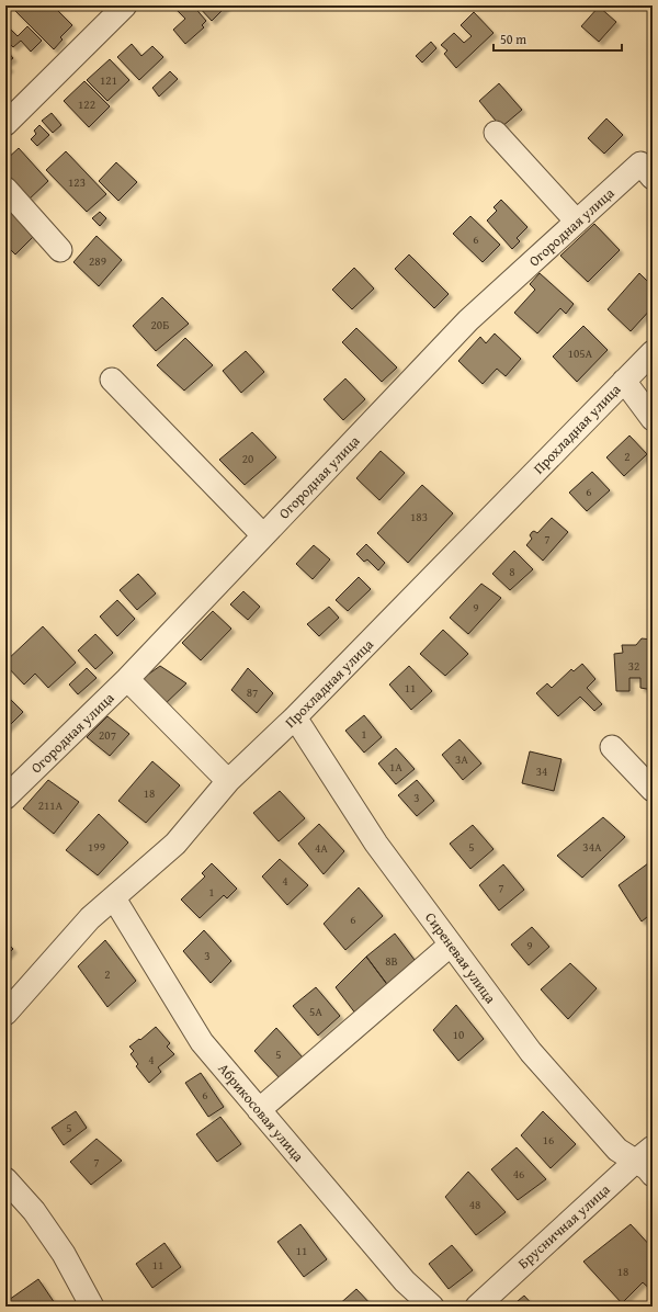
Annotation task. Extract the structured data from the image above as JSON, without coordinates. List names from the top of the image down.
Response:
{
  "streets": {
    "street": [
      "Огородная улица",
      "Прохладная улица",
      "Сиреневая улица",
      "Абрикосовая улица",
      "Брусничная улица"
    ]
  },
  "crossings": [
    ["Прохладная улица", "Сиреневая улица"],
    ["Прохладная улица", "Абрикосовая улица"],
    ["Сиреневая улица", "Брусничная улица"]
  ],
  "house_numbers": [
    "121",
    "122",
    "123",
    "6",
    "289",
    "20Б",
    "105А",
    "2",
    "20",
    "6",
    "183",
    "7",
    "8",
    "9",
    "32",
    "11",
    "87",
    "1",
    "207",
    "3А",
    "1А",
    "34",
    "18",
    "3",
    "211А",
    "199",
    "5",
    "34А",
    "4А",
    "4",
    "7",
    "1",
    "6",
    "9",
    "3",
    "8В",
    "2",
    "5А",
    "10",
    "5",
    "4",
    "6",
    "5",
    "16",
    "7",
    "46",
    "48",
    "11",
    "11",
    "18"
  ],
  "scale_bar": "50 m"
}
